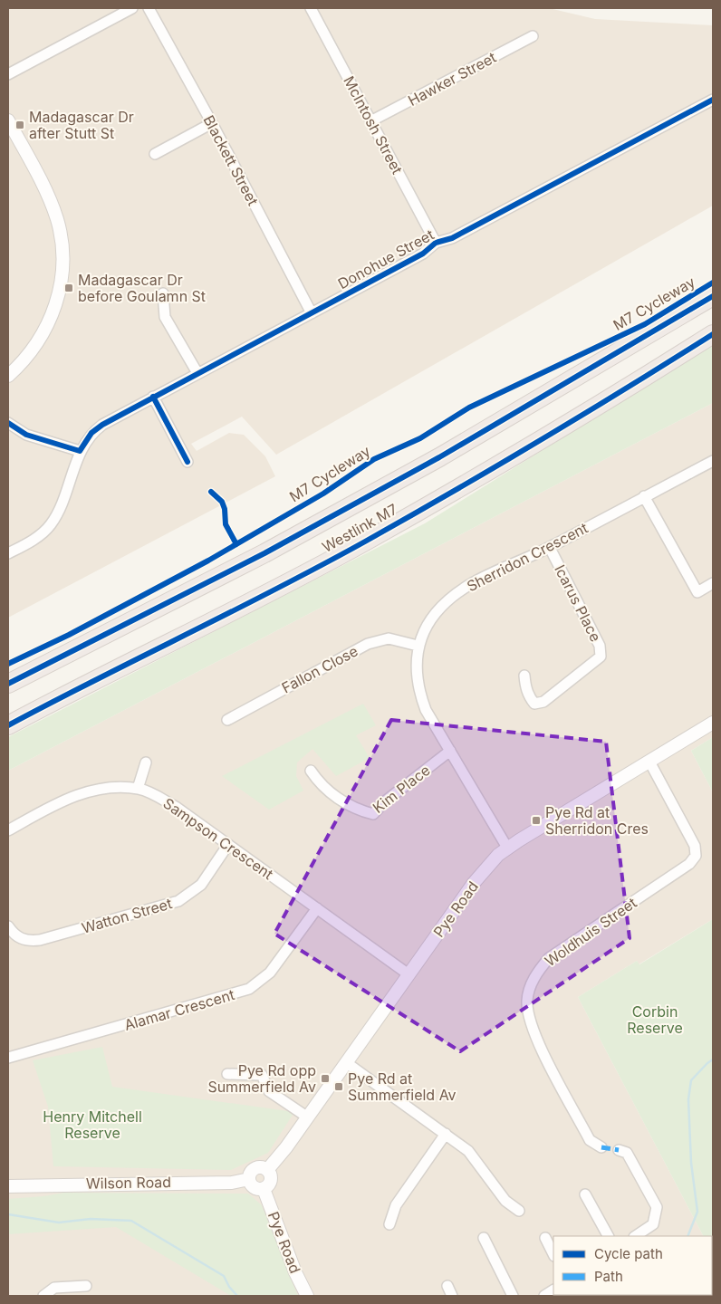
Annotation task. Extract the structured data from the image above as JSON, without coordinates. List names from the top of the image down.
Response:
{
  "streets": {
    "highway": ["Westlink M7"],
    "street": [
      "Hawker Street",
      "McIntosh Street",
      "Blackett Street",
      "Donohue Street",
      "Sherridon Crescent",
      "Icarus Place",
      "Fallon Close",
      "Kim Place",
      "Sampson Crescent",
      "Pye Road",
      "Watton Street",
      "Woldhuis Street",
      "Alamar Crescent",
      "Wilson Road"
    ],
    "cycle path": ["M7 Cycleway"]
  },
  "crossings": [
    ["Hawker Street", "McIntosh Street"],
    ["McIntosh Street", "Donohue Street"],
    ["Blackett Street", "Donohue Street"],
    ["Sherridon Crescent", "Icarus Place"],
    ["Sherridon Crescent", "Fallon Close"],
    ["Sherridon Crescent", "Kim Place"],
    ["Sherridon Crescent", "Pye Road"],
    ["Sampson Crescent", "Pye Road"],
    ["Sampson Crescent", "Watton Street"],
    ["Sampson Crescent", "Alamar Crescent"],
    ["Pye Road", "Woldhuis Street"],
    ["Pye Road", "Wilson Road"]
  ],
  "parks": ["Corbin Reserve", "Henry Mitchell Reserve"],
  "places": {
    "transit": [
      "Madagascar Dr after Stutt St",
      "Madagascar Dr before Goulamn St",
      "Pye Rd at Sherridon Cres",
      "Pye Rd opp Summerfield Av",
      "Pye Rd at Summerfield Av"
    ]
  },
  "legend": ["Cycle path", "Path"]
}
